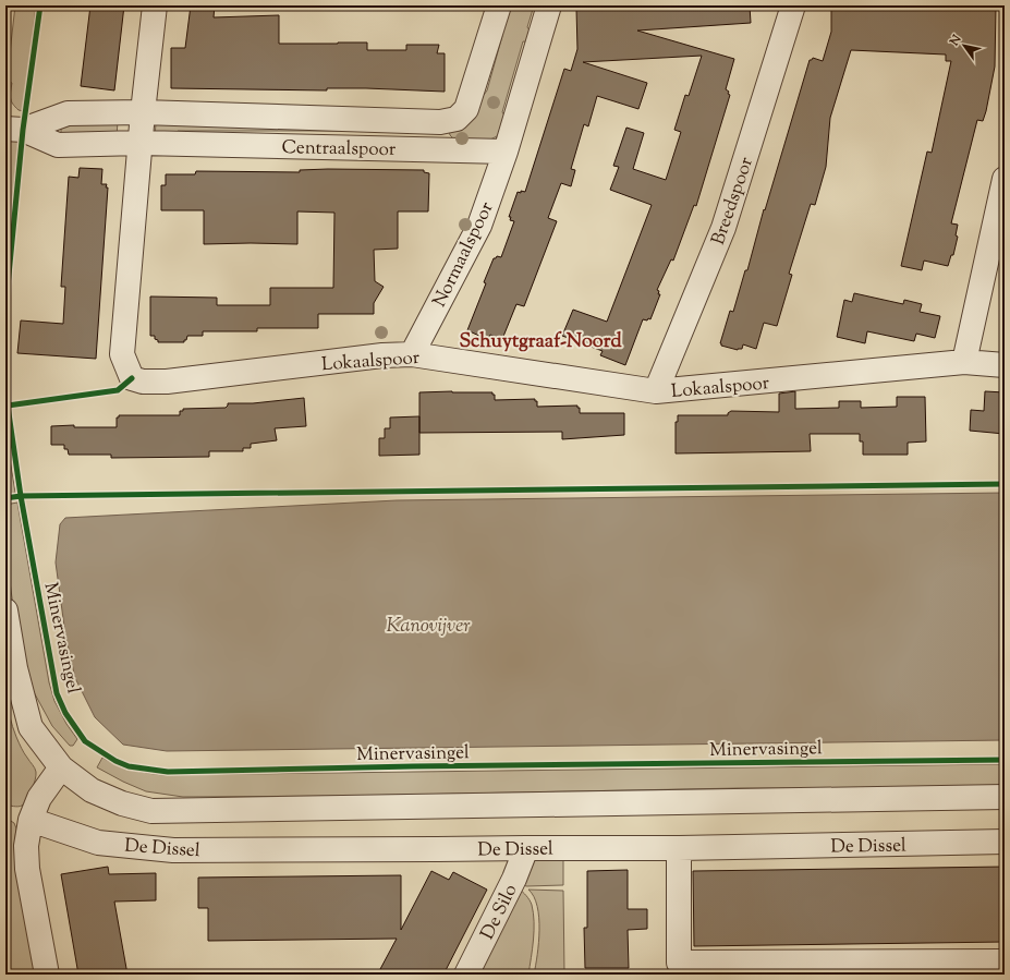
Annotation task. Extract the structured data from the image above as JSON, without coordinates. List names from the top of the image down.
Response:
{
  "streets": {
    "street": [
      "Centraalspoor",
      "Breedspoor",
      "Normaalspoor",
      "Lokaalspoor",
      "De Dissel",
      "De Silo"
    ],
    "cycle path": ["Minervasingel"]
  },
  "crossings": [
    ["Centraalspoor", "Normaalspoor"],
    ["Centraalspoor", "Lokaalspoor"],
    ["Breedspoor", "Lokaalspoor"],
    ["Normaalspoor", "Lokaalspoor"],
    ["De Dissel", "De Silo"]
  ],
  "districts": ["Schuytgraaf-Noord"],
  "water": ["Kanovijver"],
  "north": "top left"
}
